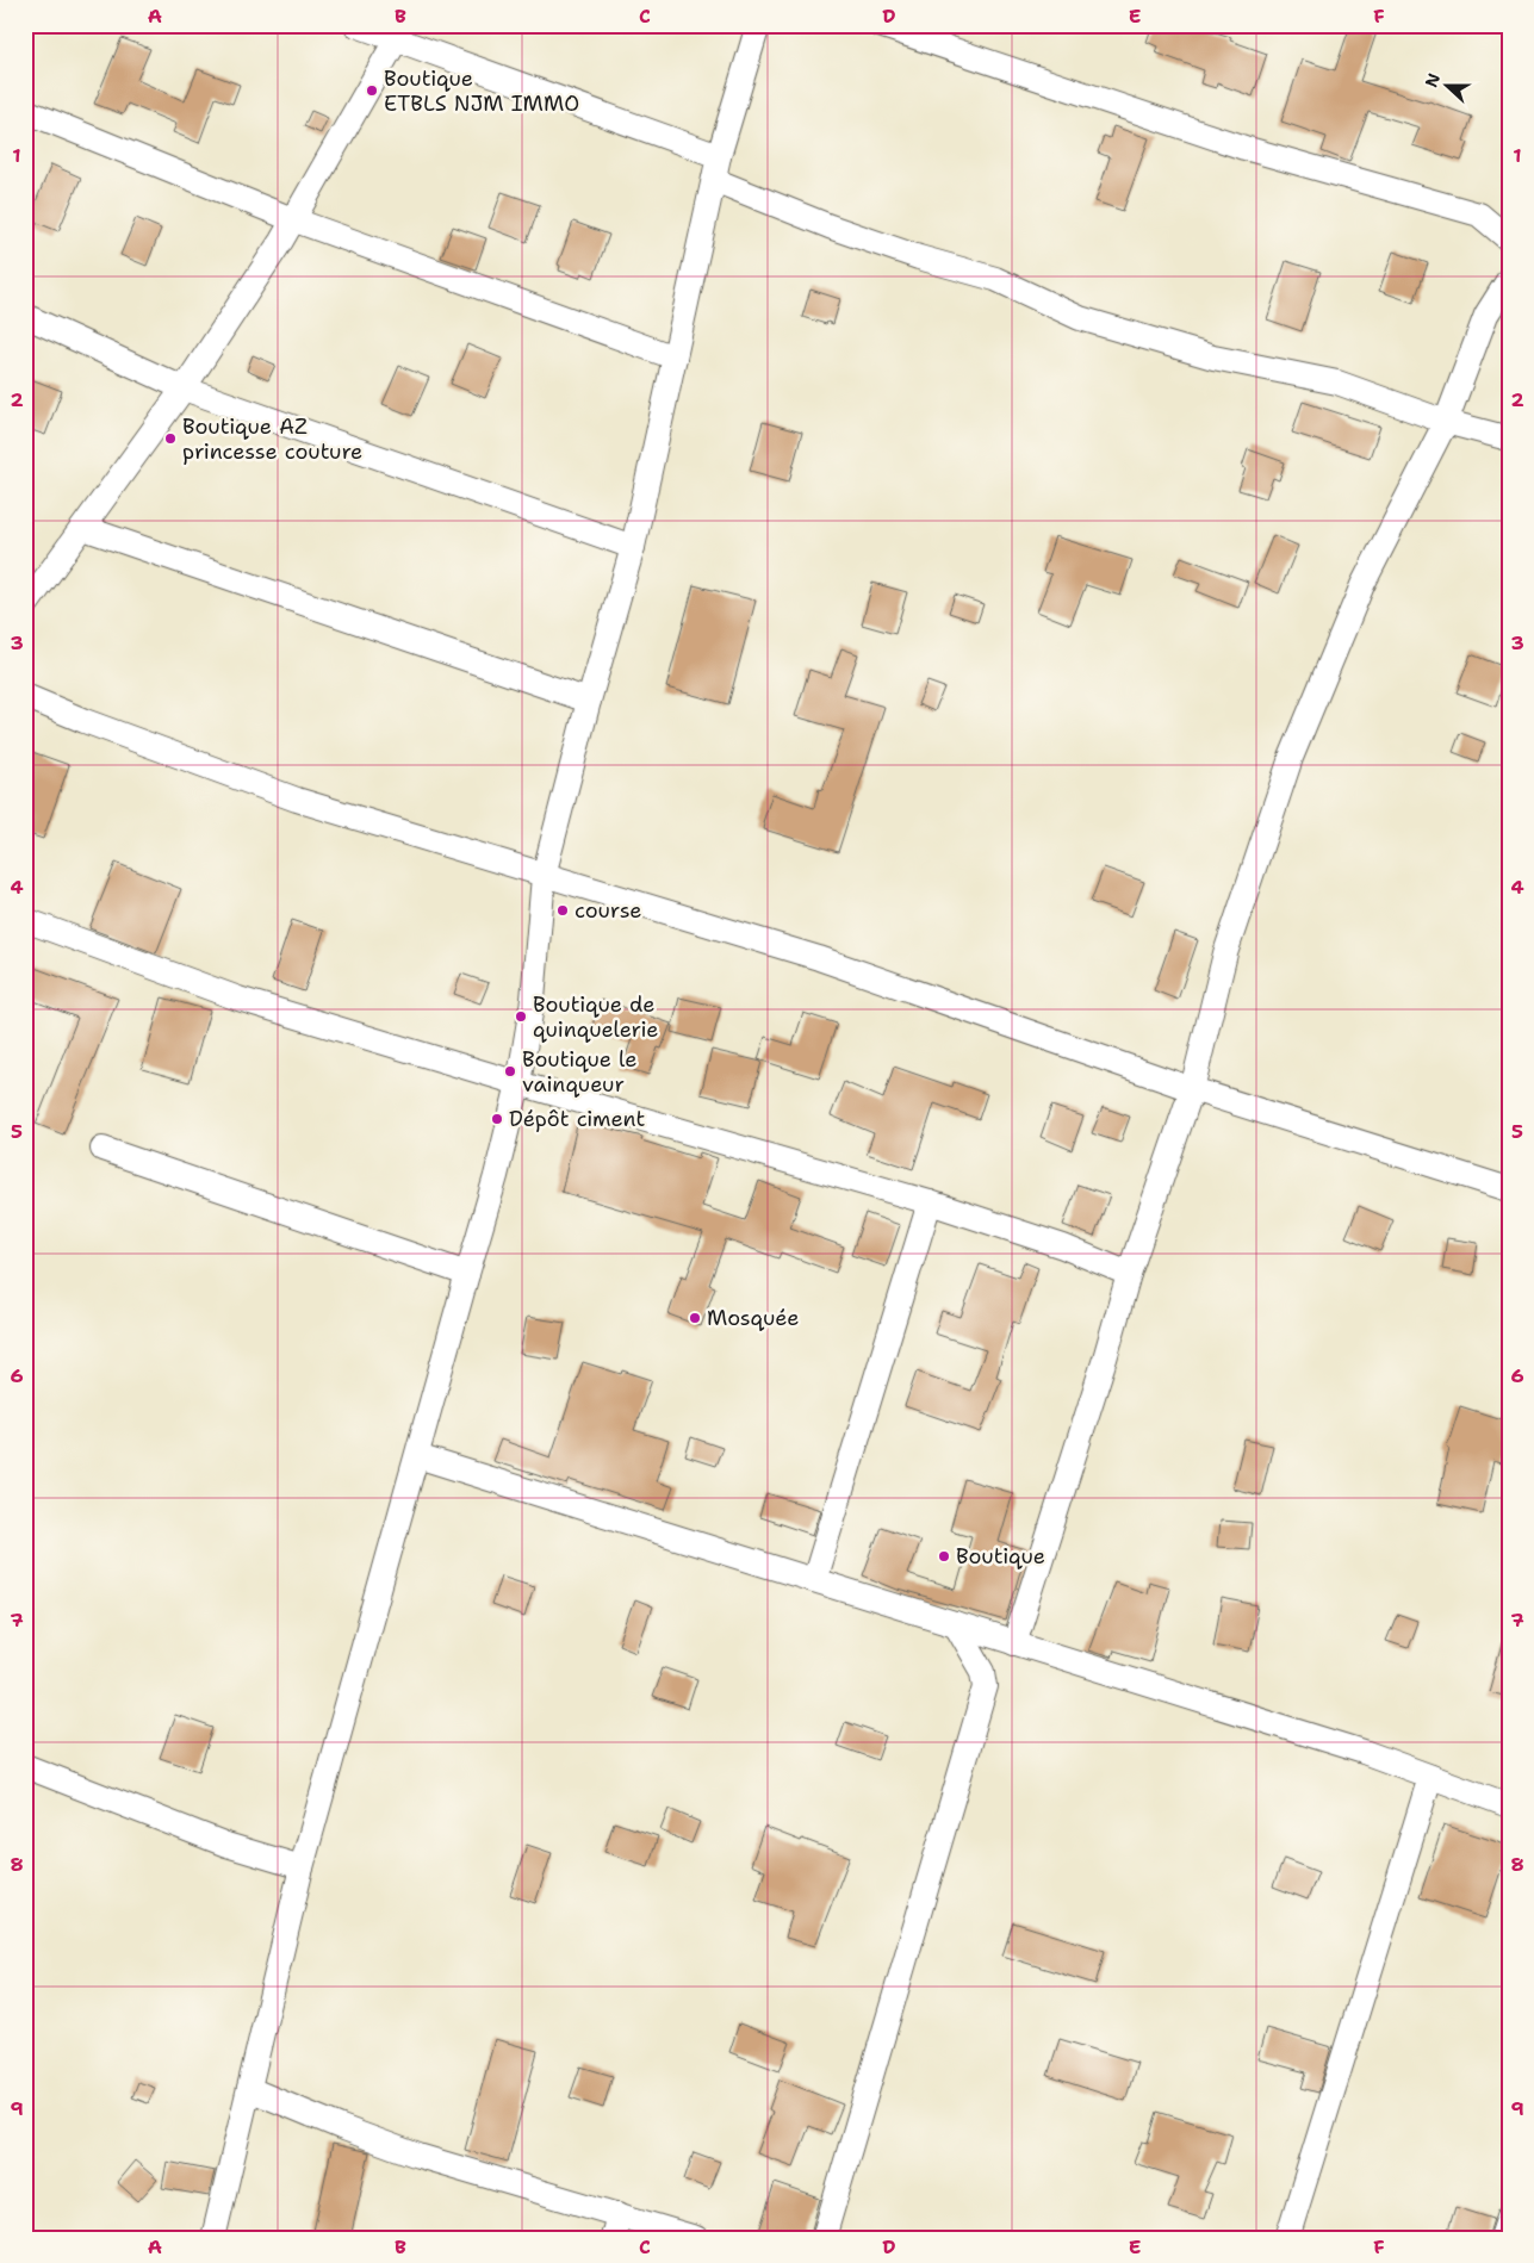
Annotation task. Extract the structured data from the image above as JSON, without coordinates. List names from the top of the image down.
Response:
{
  "places": [
    "Boutique ETBLS NJM IMMO",
    "Boutique AZ princesse couture",
    "course",
    "Boutique de quinquelerie",
    "Boutique le vainqueur",
    "Dépôt ciment",
    "Mosquée",
    "Boutique"
  ],
  "north": "left",
  "grid": {
    "columns": [
      "A",
      "B",
      "C",
      "D",
      "E",
      "F"
    ],
    "rows": [
      "1",
      "2",
      "3",
      "4",
      "5",
      "6",
      "7",
      "8",
      "9"
    ]
  }
}
